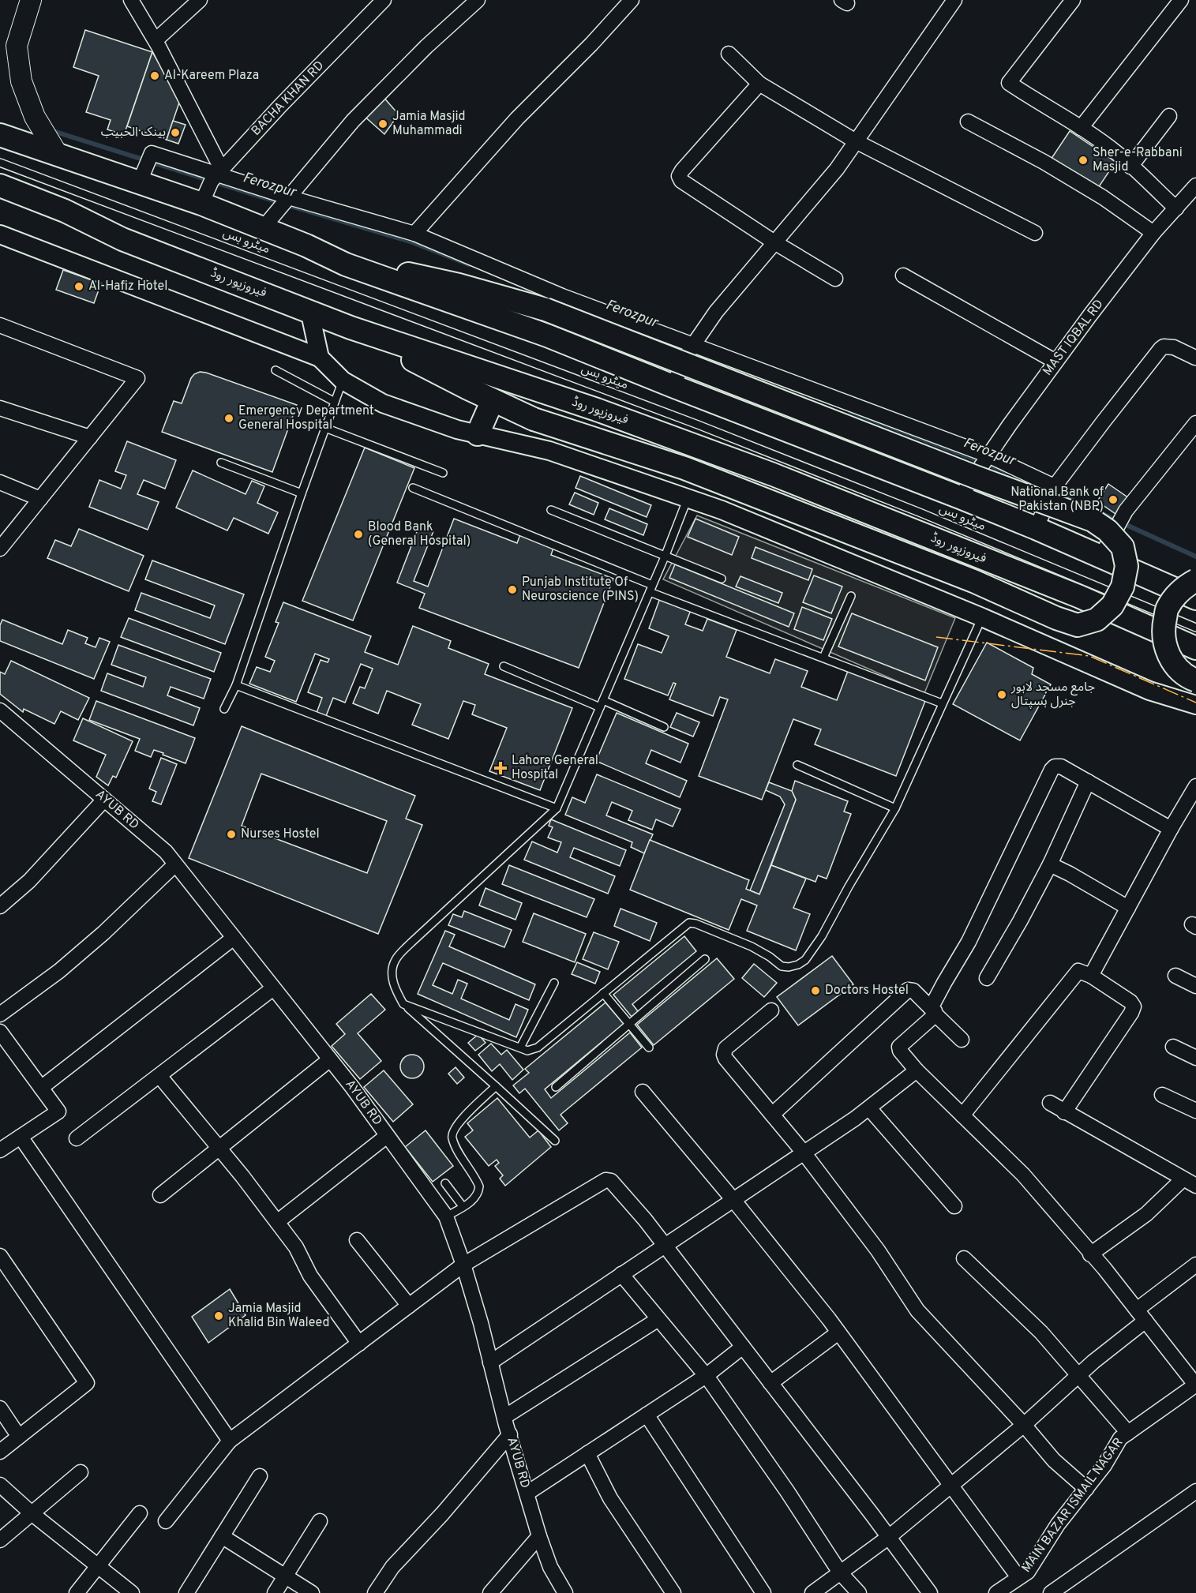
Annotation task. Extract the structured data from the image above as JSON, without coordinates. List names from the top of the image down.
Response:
{
  "streets": {
    "main road": ["فیروزپور روڈ"],
    "street": [
      "BACHA KHAN RD",
      "MAST IQBAL RD",
      "AYUB RD",
      "MAIN BAZAR ISMAIL NAGAR"
    ],
    "lane": ["میٹرو بس"]
  },
  "water": ["Ferozpur"],
  "places": {
    "other": [
      "Al-Kareem Plaza",
      "Jamia Masjid Muhammadi",
      "بينک الحبيب",
      "Sher-e-Rabbani Masjid",
      "Al-Hafiz Hotel",
      "Emergency Department General Hospital",
      "National Bank of Pakistan (NBP)",
      "Blood Bank (General Hospital)",
      "Punjab Institute Of Neuroscience (PINS)",
      "جامع مسجد لاہور جنرل ہسپتال",
      "Nurses Hostel",
      "Doctors Hostel",
      "Jamia Masjid Khalid Bin Waleed"
    ],
    "health": ["Lahore General Hospital"]
  }
}
